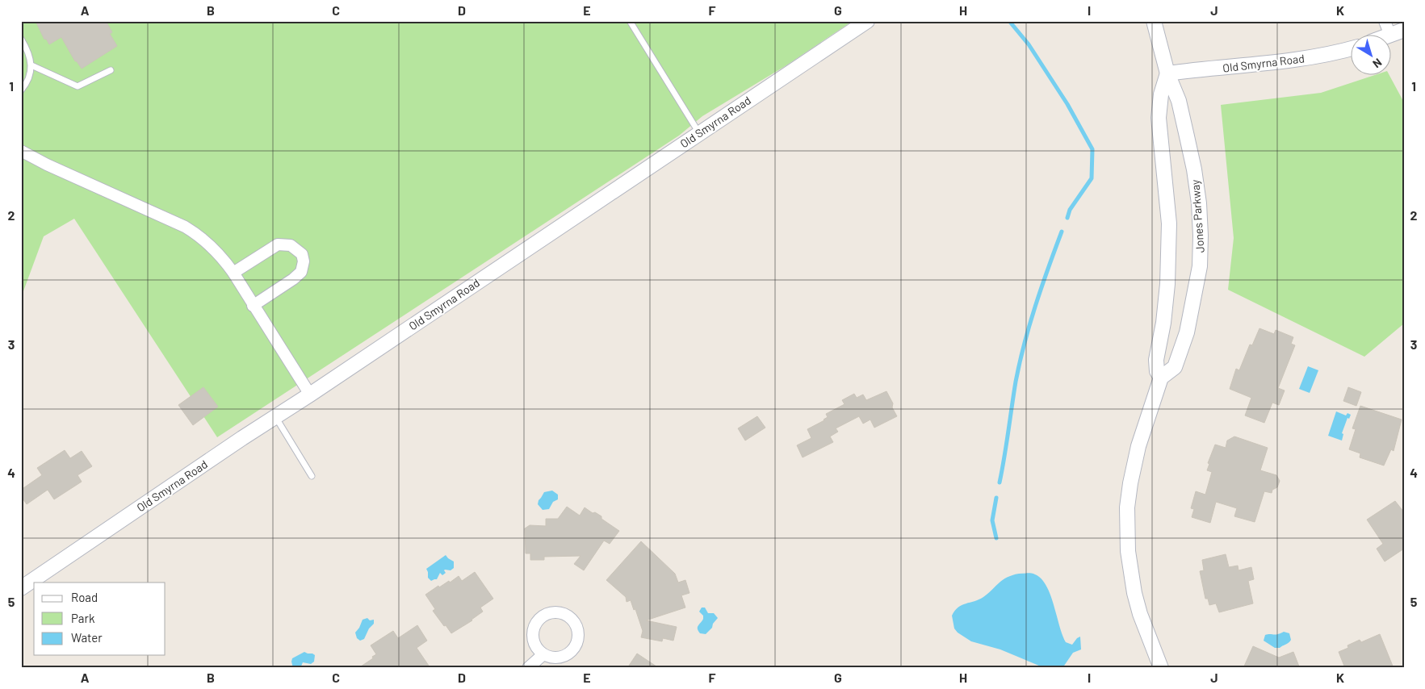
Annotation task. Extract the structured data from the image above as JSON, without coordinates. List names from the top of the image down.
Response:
{
  "streets": {
    "street": ["Old Smyrna Road", "Jones Parkway"]
  },
  "crossings": [
    ["Old Smyrna Road", "Jones Parkway"]
  ],
  "legend": ["Road", "Park", "Water"],
  "north": "bottom right",
  "grid": {
    "columns": [
      "A",
      "B",
      "C",
      "D",
      "E",
      "F",
      "G",
      "H",
      "I",
      "J",
      "K"
    ],
    "rows": [
      "1",
      "2",
      "3",
      "4",
      "5"
    ]
  }
}
